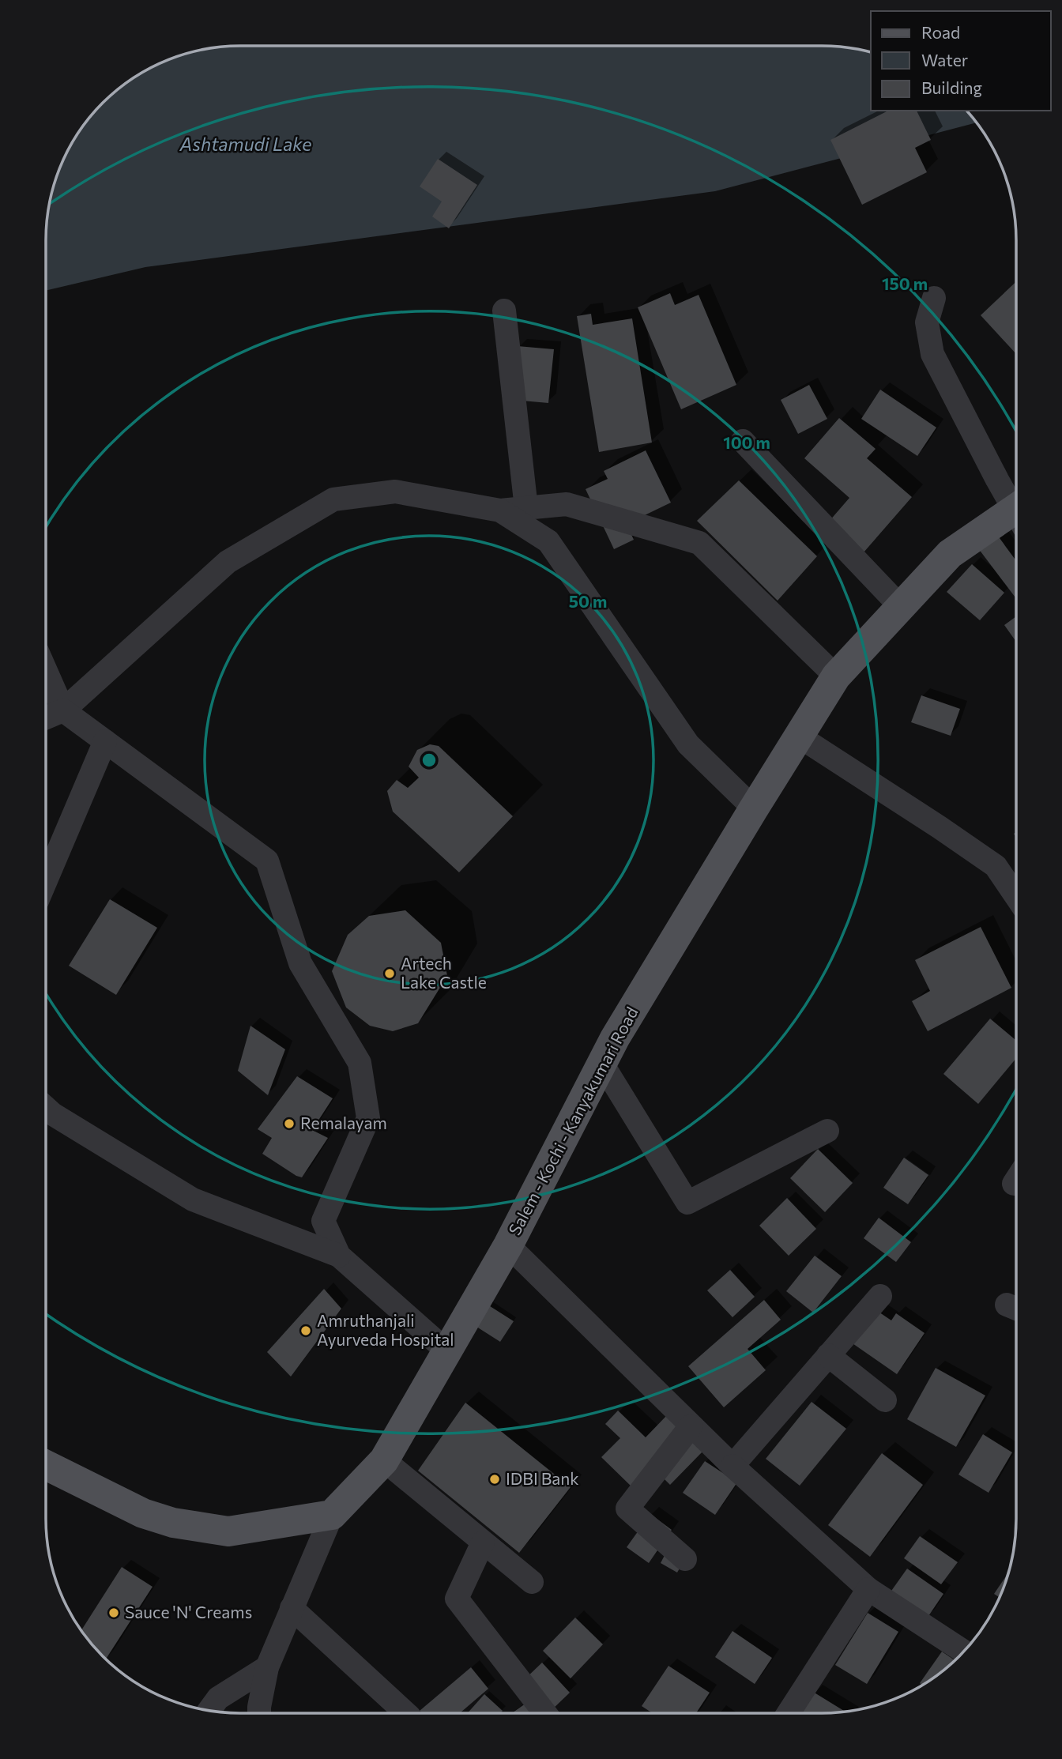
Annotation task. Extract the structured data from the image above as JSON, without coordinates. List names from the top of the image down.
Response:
{
  "streets": {
    "main road": ["Salem - Kochi - Kanyakumari Road"]
  },
  "water": ["Ashtamudi Lake"],
  "places": [
    "Artech Lake Castle",
    "Remalayam",
    "Amruthanjali Ayurveda Hospital",
    "IDBI Bank",
    "Sauce 'N' Creams"
  ],
  "legend": ["Road", "Water", "Building"],
  "rings": ["150 m", "100 m", "50 m"]
}
